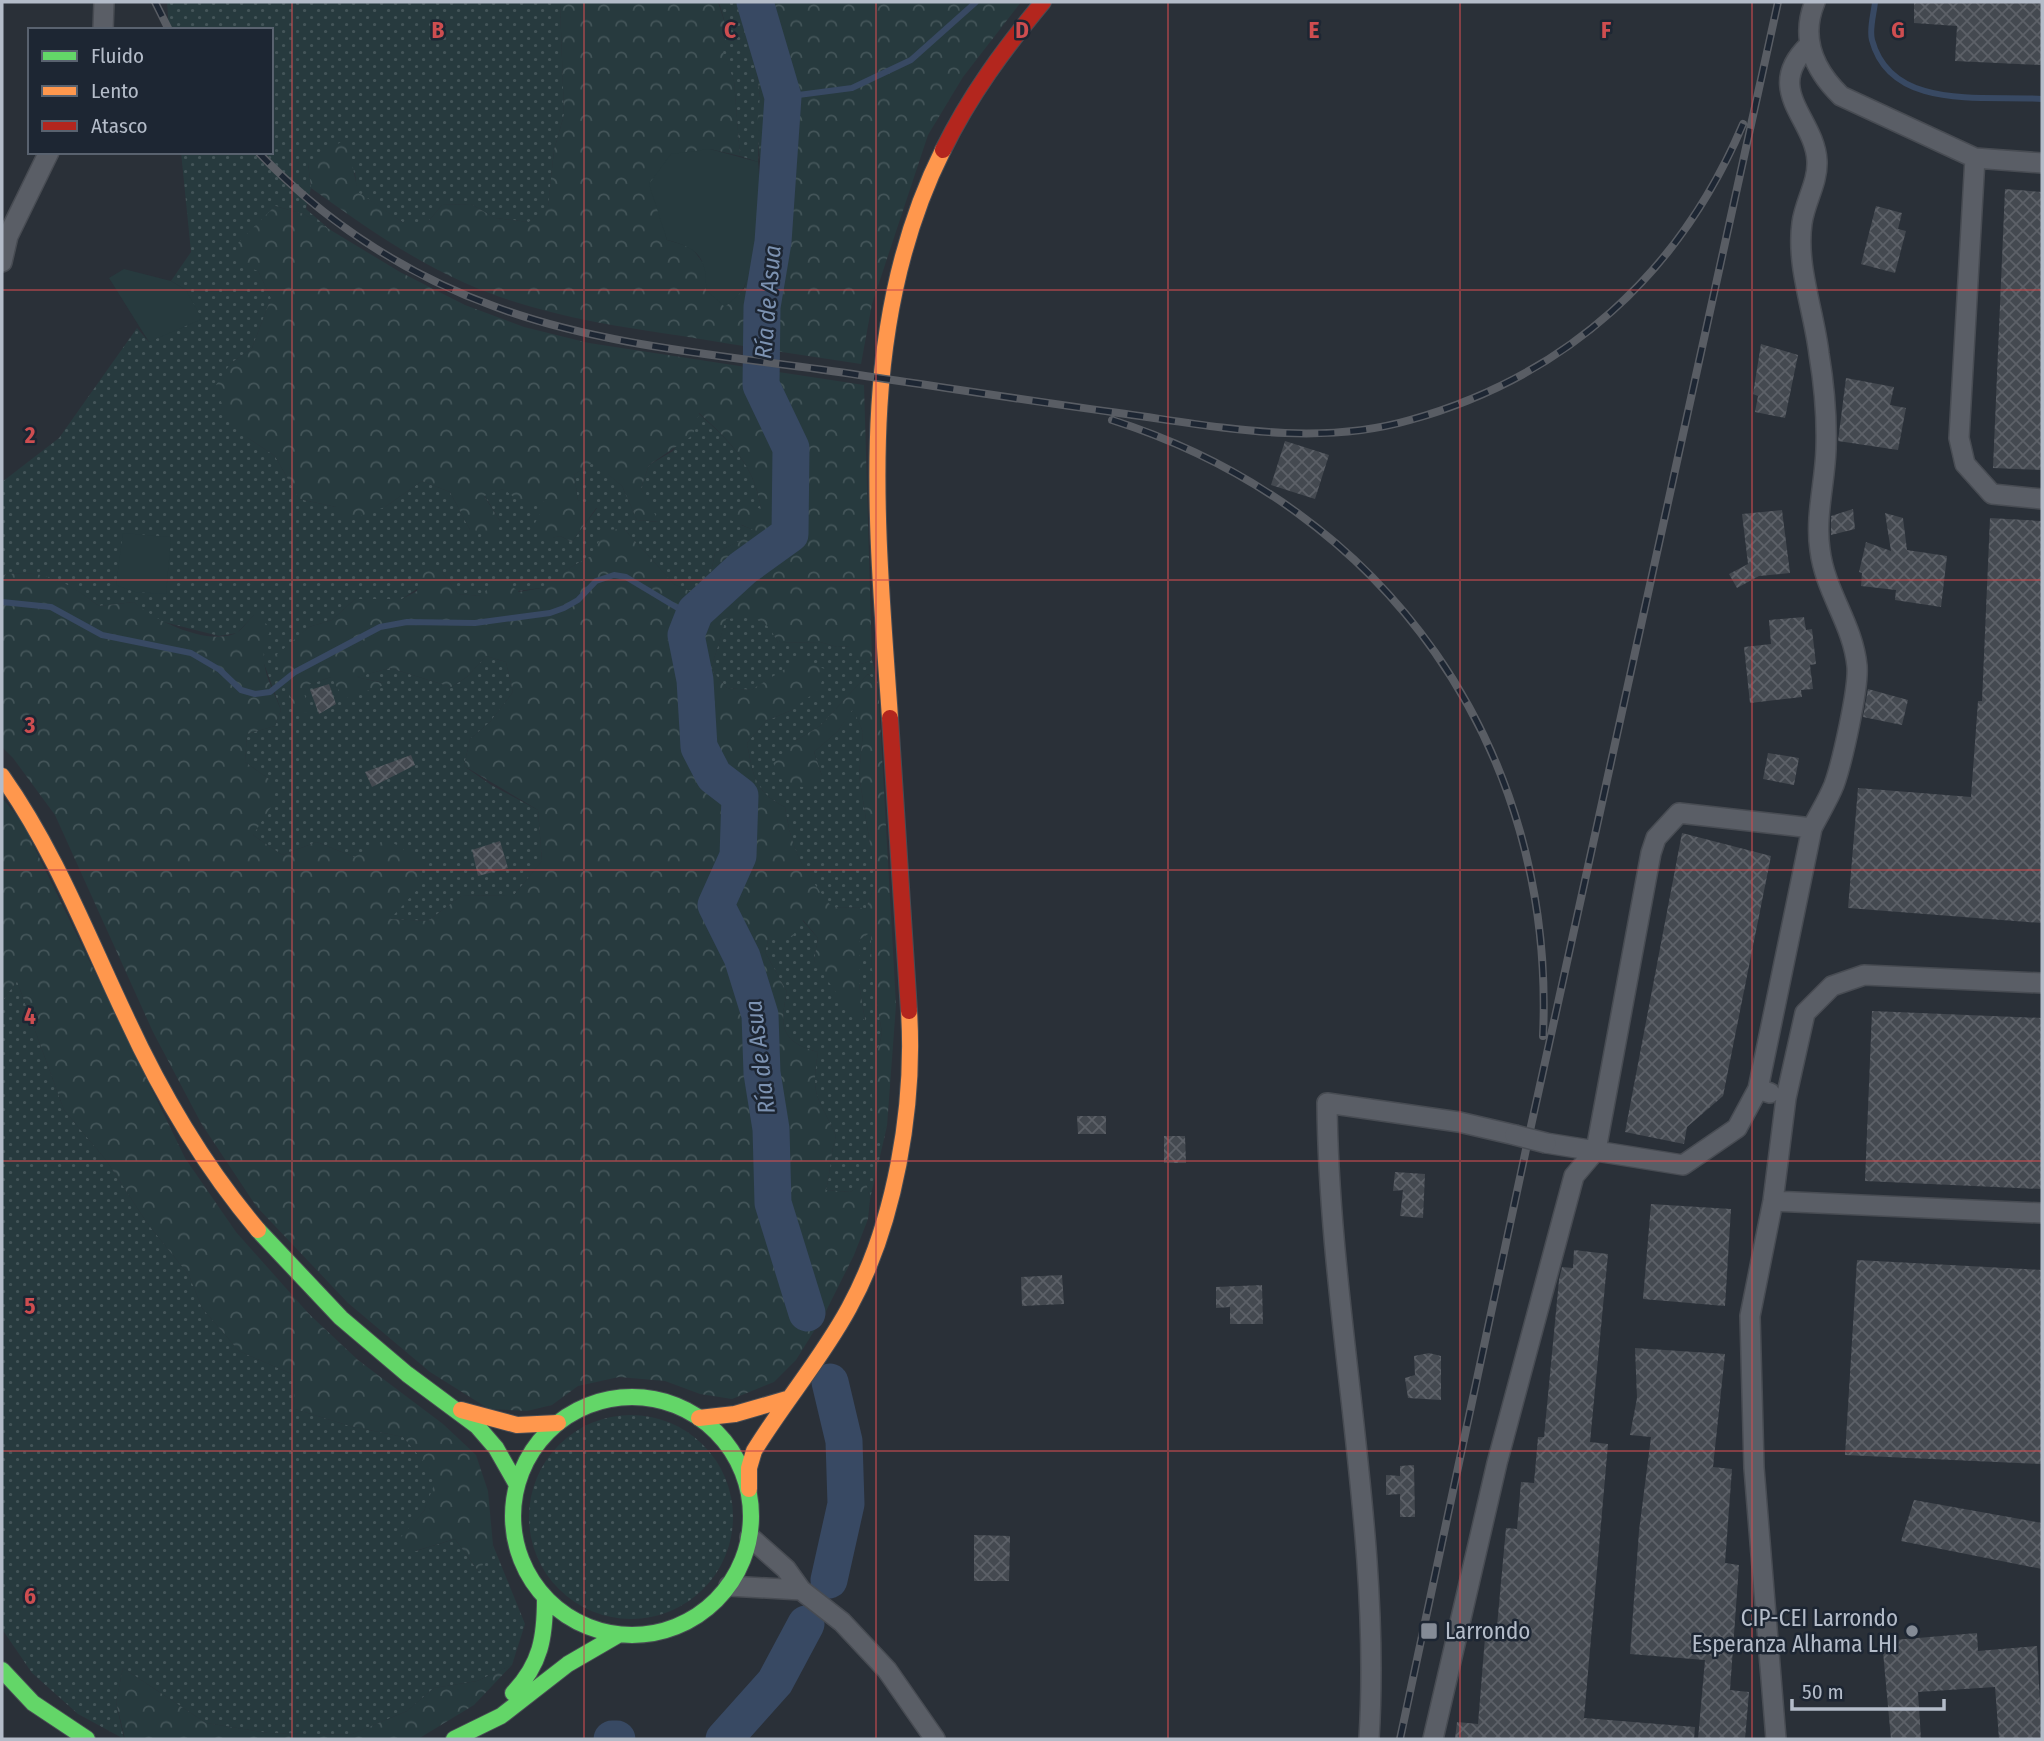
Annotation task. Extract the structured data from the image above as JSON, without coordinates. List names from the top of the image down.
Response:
{
  "water": ["Ría de Asua"],
  "places": {
    "transit": ["Larrondo"],
    "other": ["CIP-CEI Larrondo Esperanza Alhama LHI"]
  },
  "legend": ["Fluido", "Lento", "Atasco"],
  "scale_bar": "50 m",
  "grid": {
    "columns": [
      "B",
      "C",
      "D",
      "E",
      "F",
      "G"
    ],
    "rows": [
      "2",
      "3",
      "4",
      "5",
      "6"
    ]
  }
}
